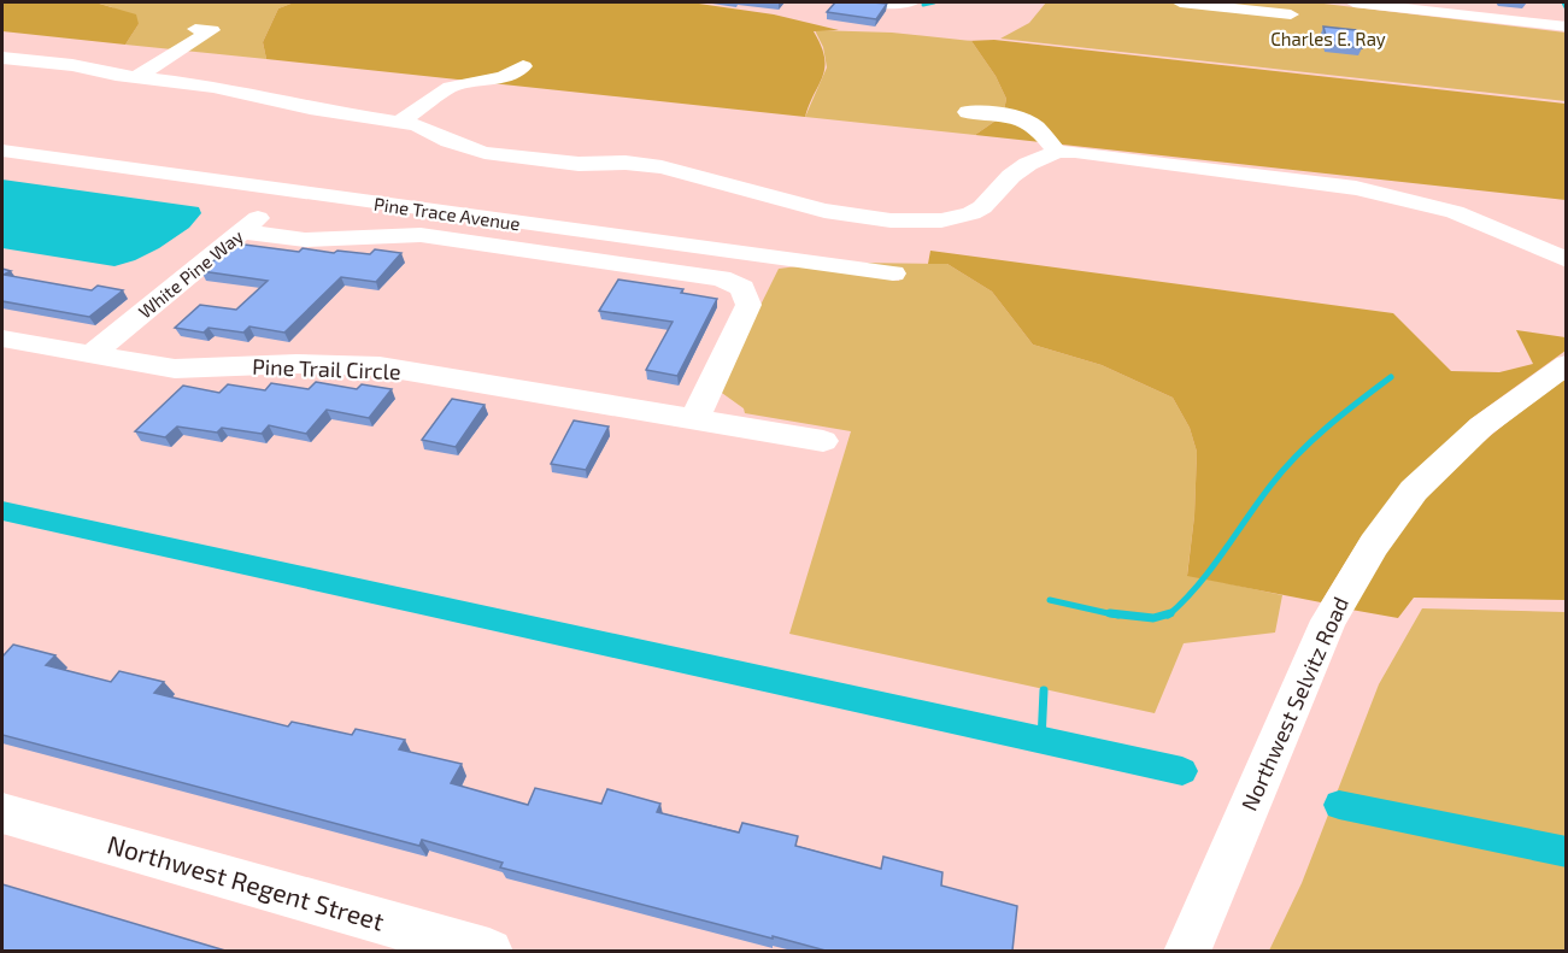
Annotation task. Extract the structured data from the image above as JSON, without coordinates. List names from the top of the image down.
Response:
{
  "streets": {
    "street": [
      "Pine Trace Avenue",
      "White Pine Way",
      "Pine Trail Circle",
      "Northwest Selvitz Road",
      "Northwest Regent Street"
    ]
  },
  "crossings": [
    ["Pine Trace Avenue", "White Pine Way"],
    ["White Pine Way", "Pine Trail Circle"]
  ],
  "parks": ["Charles E. Ray"]
}
